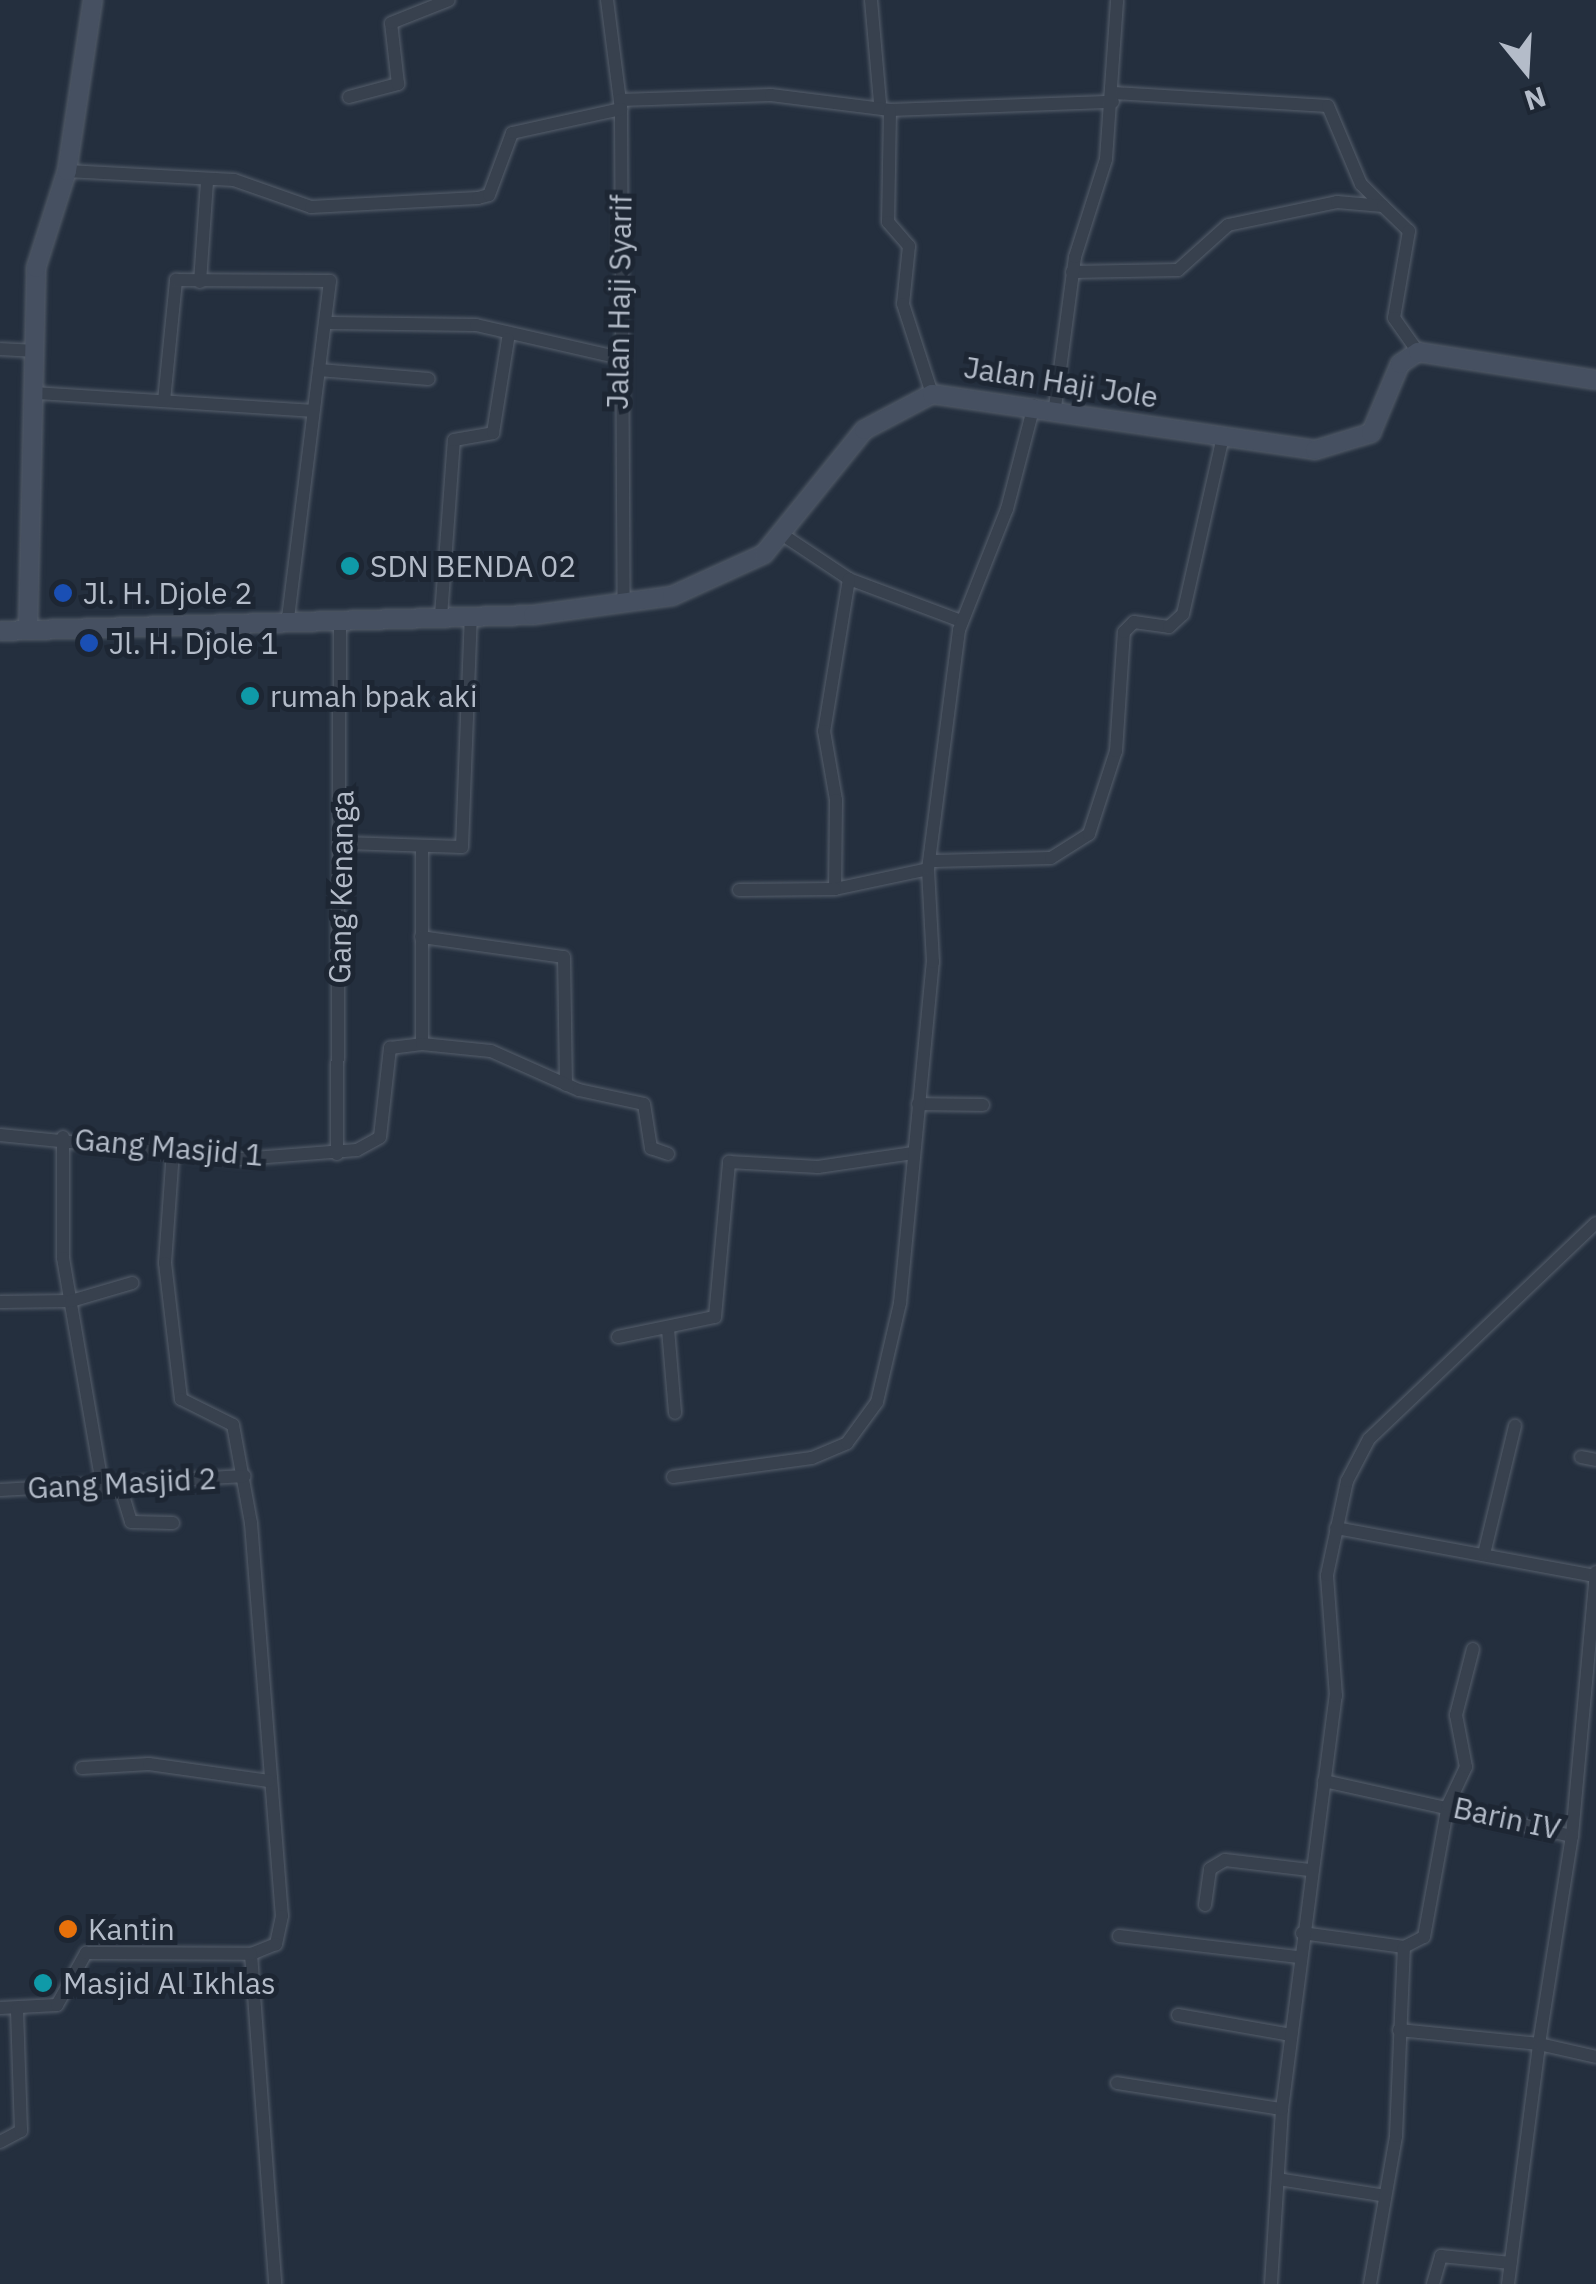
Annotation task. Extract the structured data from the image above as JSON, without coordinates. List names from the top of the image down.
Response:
{
  "streets": {
    "main road": ["Jalan Haji Jole"],
    "street": [
      "Jalan Haji Syarif",
      "Gang Kenanga",
      "Gang Masjid 1",
      "Gang Masjid 2",
      "Barin IV"
    ]
  },
  "crossings": [
    ["Jalan Haji Syarif", "Jalan Haji Jole"],
    ["Jalan Haji Jole", "Gang Kenanga"],
    ["Gang Kenanga", "Gang Masjid 1"]
  ],
  "places": [
    "SDN BENDA 02",
    "Jl. H. Djole 2",
    "Jl. H. Djole 1",
    "rumah bpak aki",
    "Kantin",
    "Masjid Al Ikhlas"
  ],
  "north": "bottom"
}
